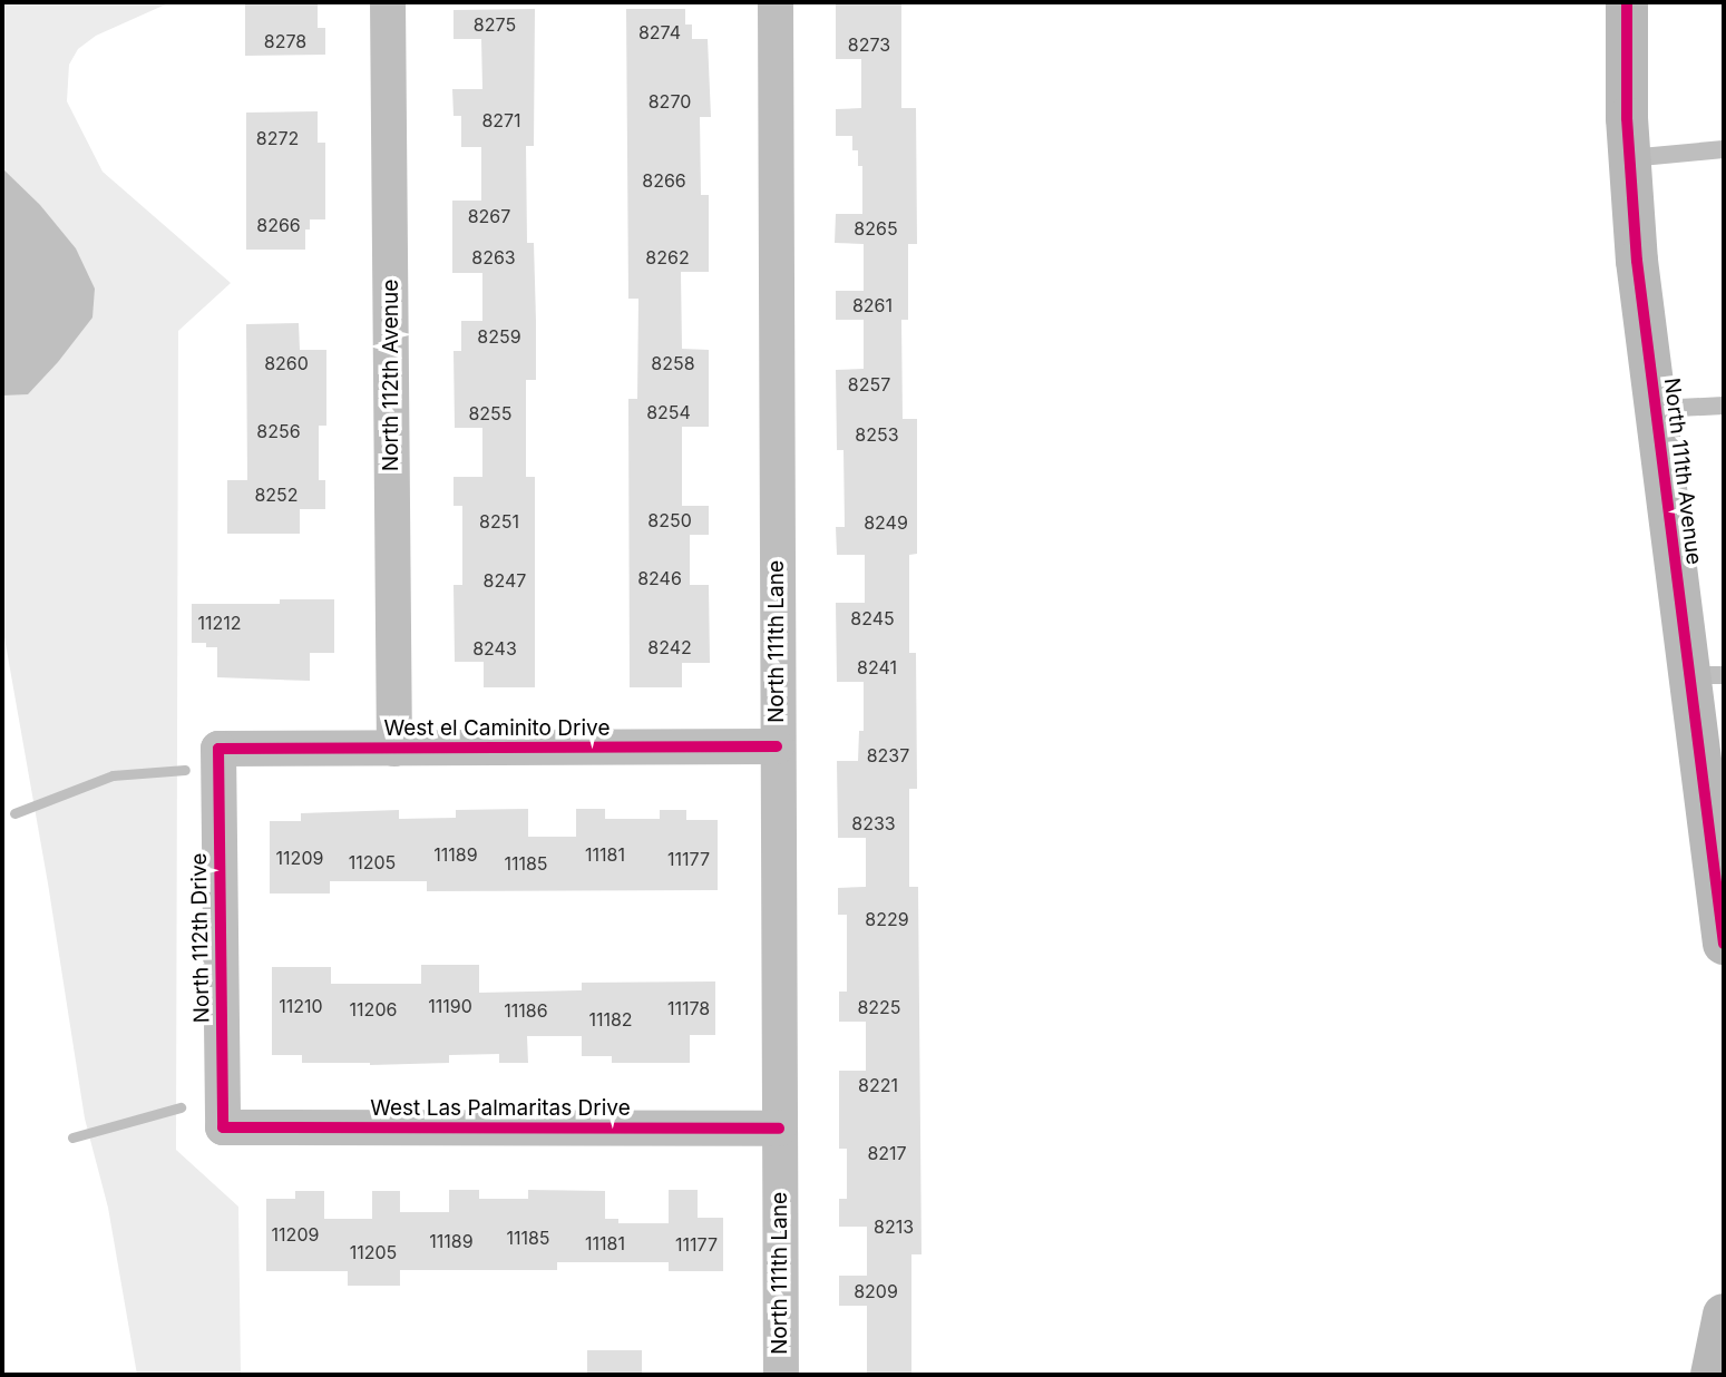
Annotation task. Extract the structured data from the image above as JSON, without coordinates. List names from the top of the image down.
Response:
{
  "streets": {
    "street": [
      "North 112th Avenue",
      "North 111th Avenue",
      "North 111th Lane",
      "West el Caminito Drive",
      "North 112th Drive",
      "West Las Palmaritas Drive"
    ]
  },
  "crossings": [
    ["North 112th Avenue", "West el Caminito Drive"],
    ["North 111th Lane", "West el Caminito Drive"],
    ["North 111th Lane", "West Las Palmaritas Drive"],
    ["West el Caminito Drive", "North 112th Drive"],
    ["North 112th Drive", "West Las Palmaritas Drive"]
  ],
  "house_numbers": [
    "8275",
    "8274",
    "8278",
    "8273",
    "8270",
    "8271",
    "8272",
    "8266",
    "8267",
    "8266",
    "8265",
    "8263",
    "8262",
    "8261",
    "8259",
    "8260",
    "8258",
    "8257",
    "8254",
    "8255",
    "8256",
    "8253",
    "8252",
    "8250",
    "8251",
    "8249",
    "8246",
    "8247",
    "8245",
    "11212",
    "8242",
    "8243",
    "8241",
    "8237",
    "8233",
    "11189",
    "11181",
    "11209",
    "11177",
    "11205",
    "11185",
    "8229",
    "11210",
    "11190",
    "8225",
    "11178",
    "11206",
    "11186",
    "11182",
    "8221",
    "8217",
    "8213",
    "11209",
    "11185",
    "11189",
    "11181",
    "11177",
    "11205",
    "8209"
  ]
}
